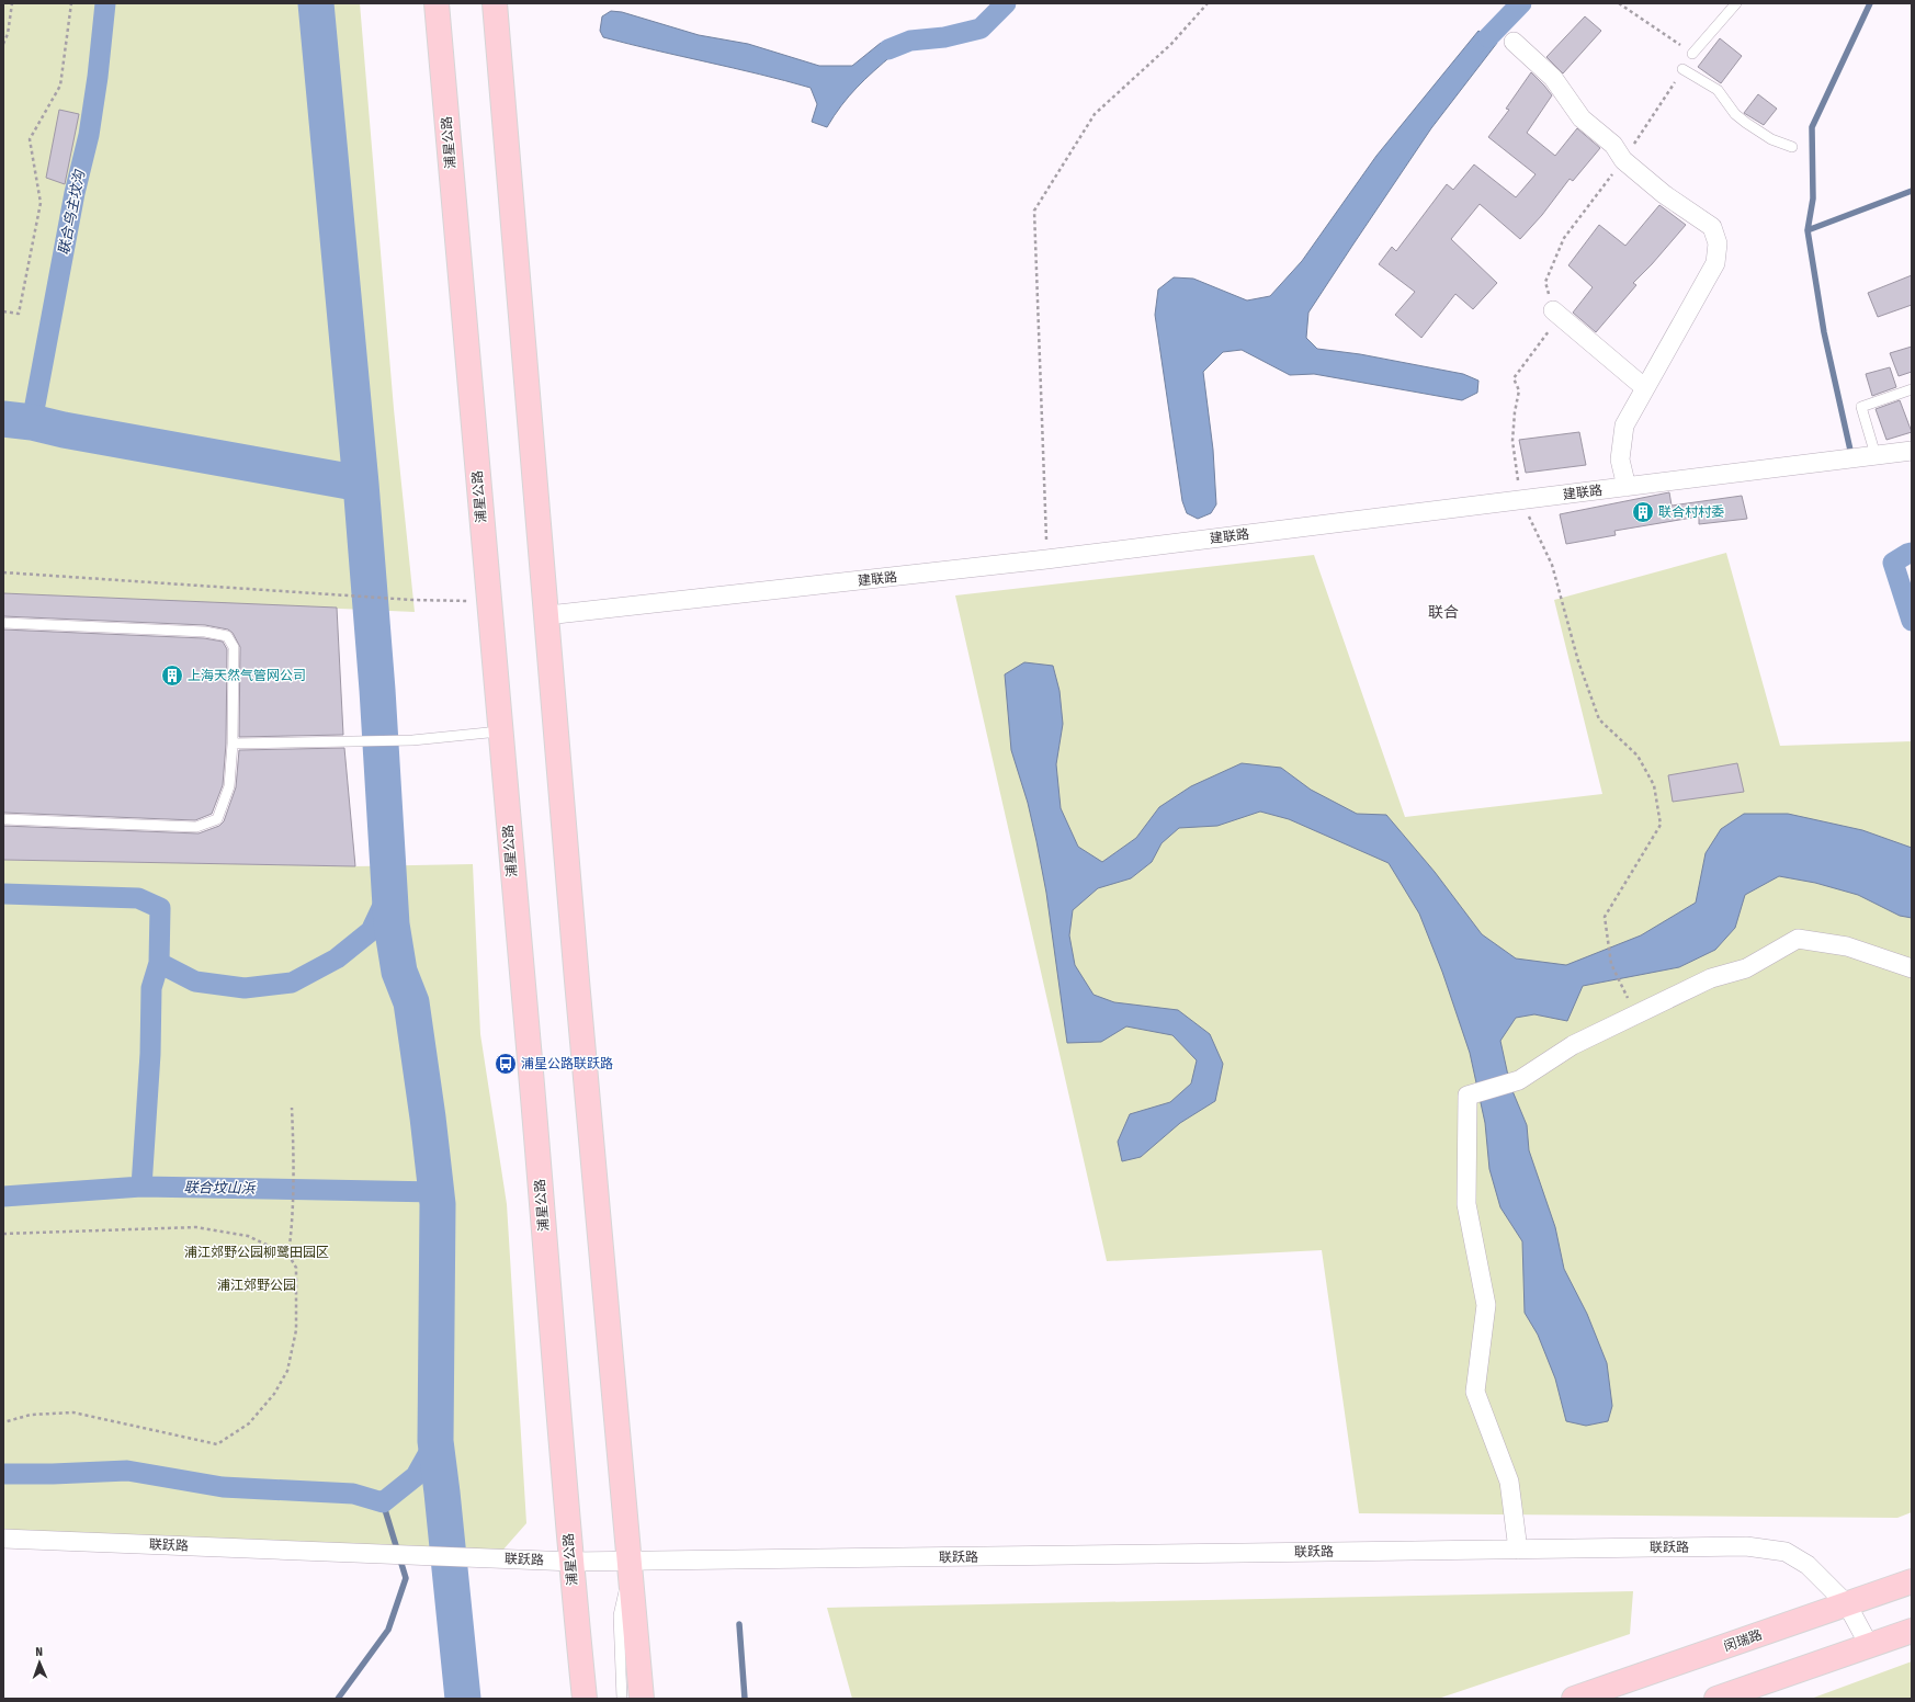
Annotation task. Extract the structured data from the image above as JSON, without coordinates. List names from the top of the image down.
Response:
{
  "streets": {
    "main road": ["浦星公路", "闵瑞路"],
    "street": ["建联路", "联跃路"]
  },
  "crossings": [
    ["浦星公路", "联跃路"],
    ["联跃路", "闵瑞路"]
  ],
  "districts": ["联合"],
  "water": ["联合鸟主坟沟", "联合坟山浜"],
  "parks": ["浦江郊野公园柳鹭田园区", "浦江郊野公园"],
  "places": {
    "building": ["联合村村委", "上海天然气管网公司"],
    "bus stop": ["浦星公路联跃路"]
  },
  "north": "top"
}
